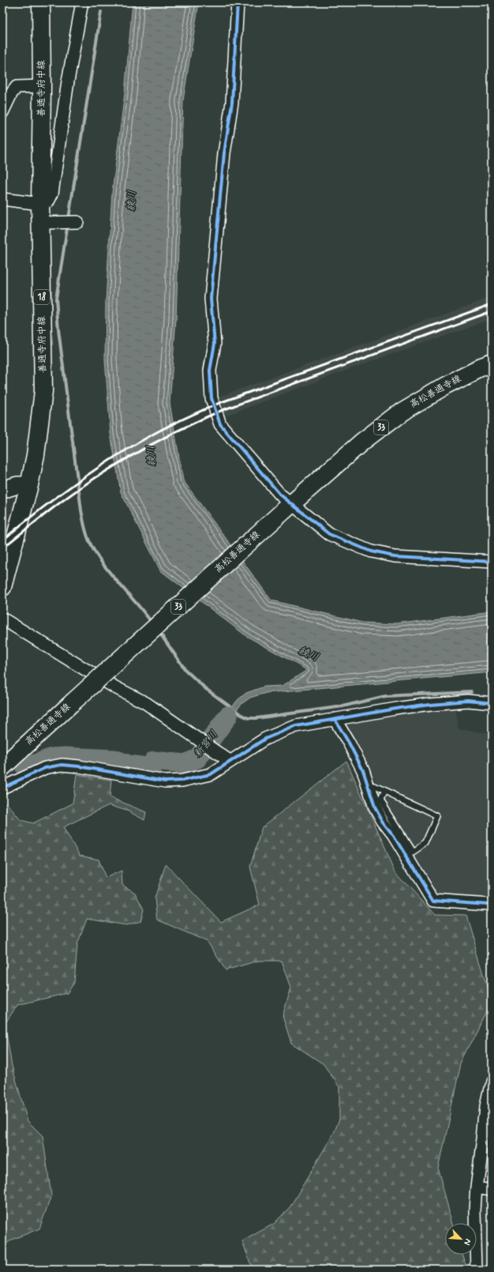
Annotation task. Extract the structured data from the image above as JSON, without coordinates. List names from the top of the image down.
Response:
{
  "streets": {
    "main road": [
      "善通寺府中線",
      "18",
      "高松善通寺線",
      "33"
    ]
  },
  "water": ["綾川", "新宮川"],
  "north": "bottom right"
}
